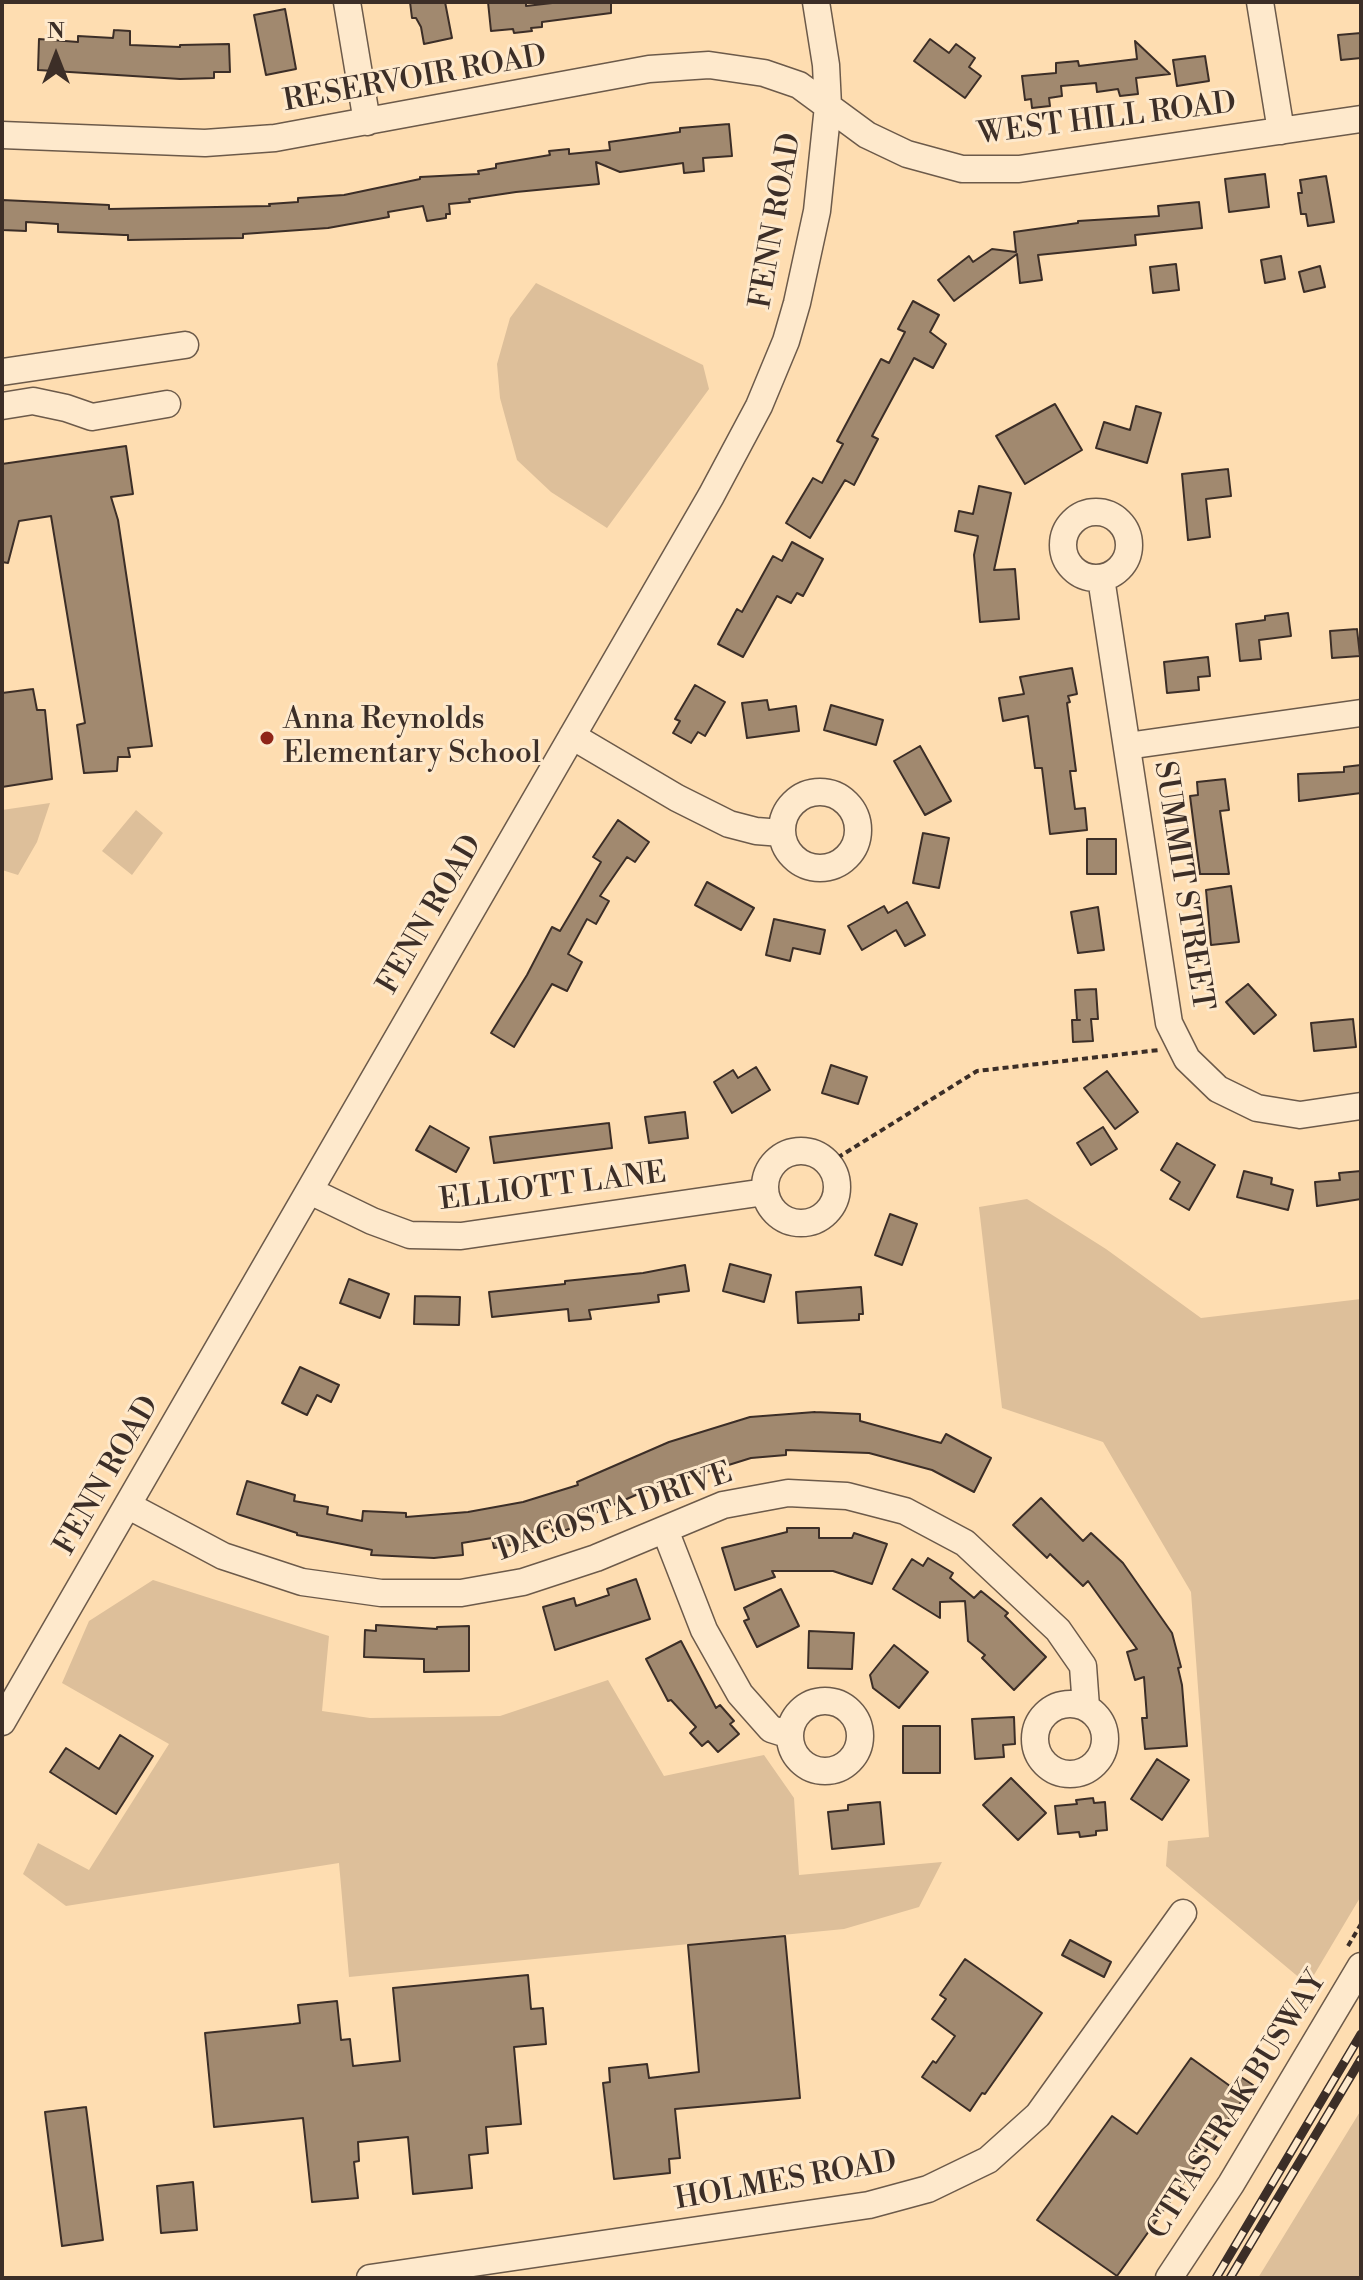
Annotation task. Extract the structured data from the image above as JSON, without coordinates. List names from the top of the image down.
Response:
{
  "streets": {
    "street": [
      "RESERVOIR ROAD",
      "WEST HILL ROAD",
      "FENN ROAD",
      "SUMMIT STREET",
      "ELLIOTT LANE",
      "DACOSTA DRIVE",
      "CTFASTRAK BUSWAY",
      "HOLMES ROAD"
    ]
  },
  "crossings": [
    ["RESERVOIR ROAD", "WEST HILL ROAD"],
    ["RESERVOIR ROAD", "FENN ROAD"],
    ["WEST HILL ROAD", "FENN ROAD"],
    ["FENN ROAD", "ELLIOTT LANE"],
    ["FENN ROAD", "DACOSTA DRIVE"]
  ],
  "places": ["Anna Reynolds Elementary School"],
  "north": "top"
}
